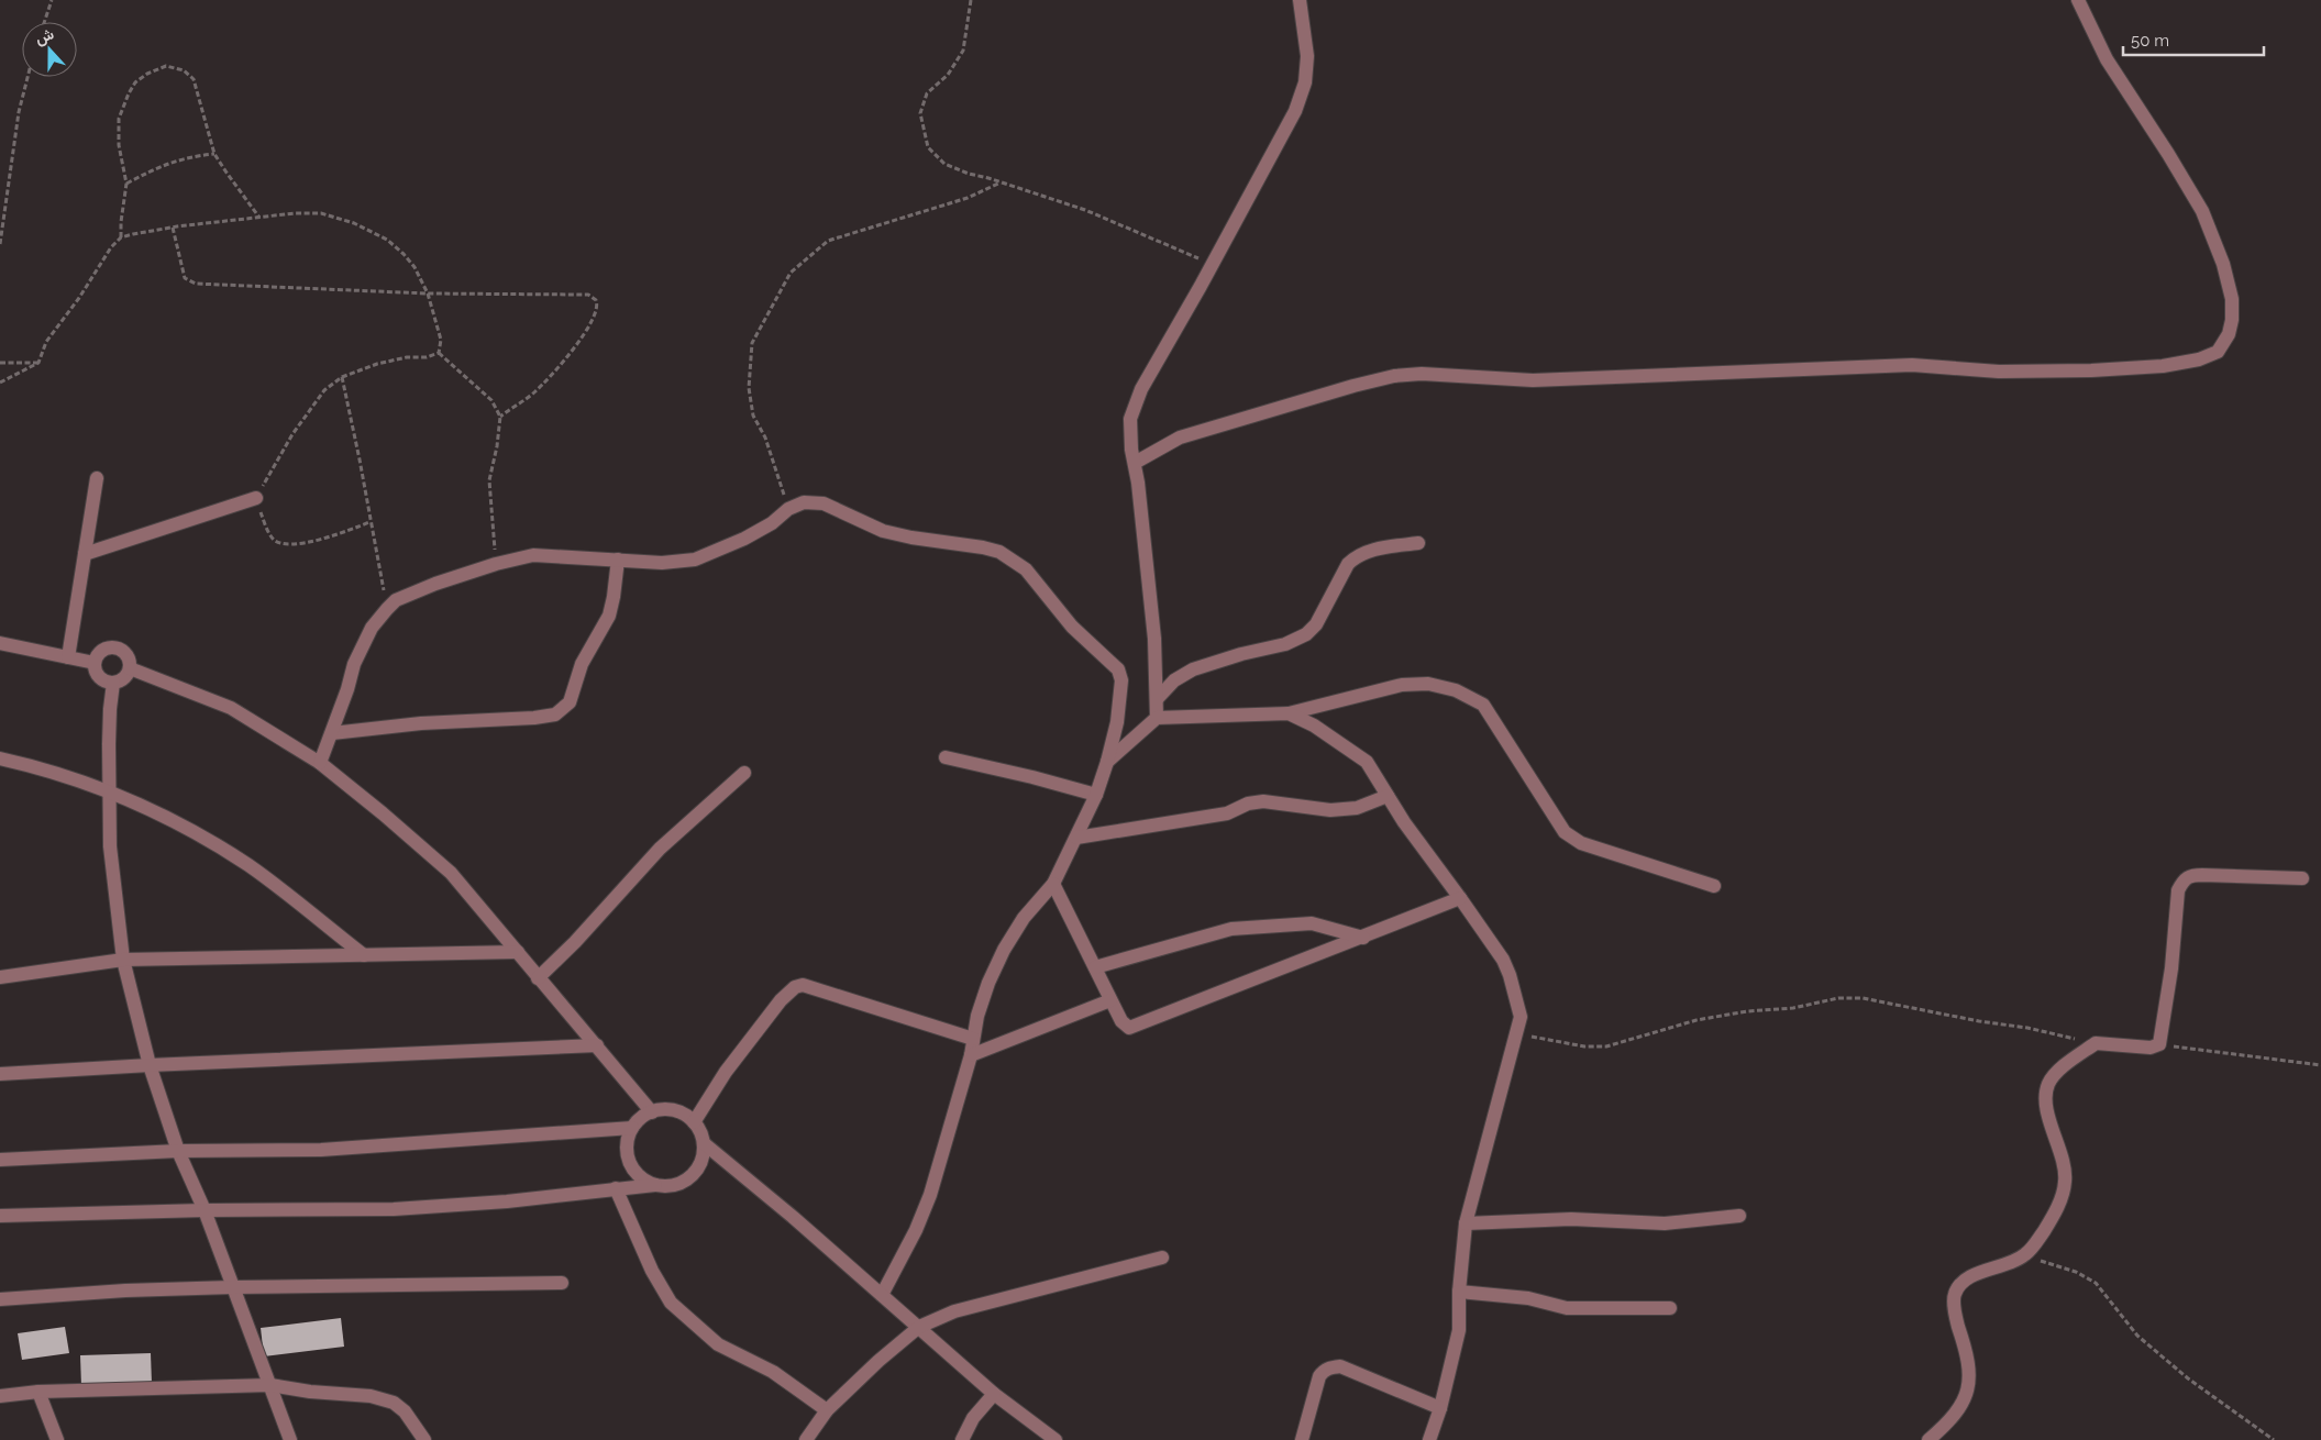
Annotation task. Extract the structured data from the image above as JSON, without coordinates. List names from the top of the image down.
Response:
{
  "scale_bar": "50 m",
  "north": "top"
}
